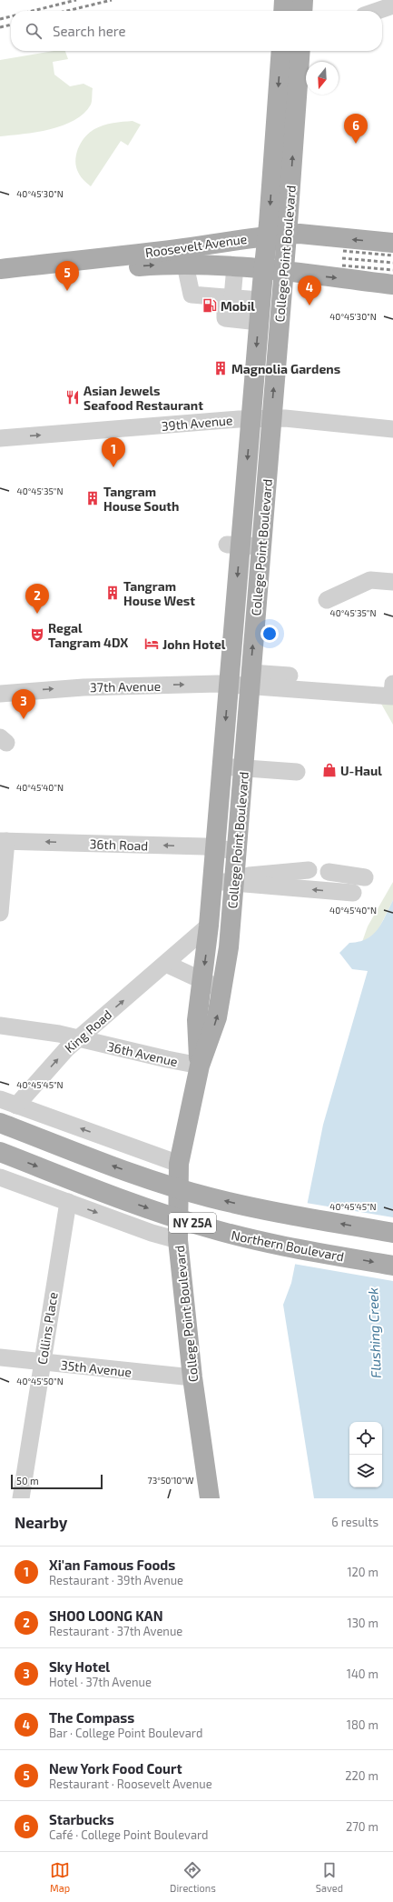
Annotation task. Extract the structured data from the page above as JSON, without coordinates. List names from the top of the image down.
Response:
{
  "streets": {
    "main road": [
      "Roosevelt Avenue",
      "College Point Boulevard",
      "NY 25A",
      "Northern Boulevard"
    ],
    "street": [
      "39th Avenue",
      "37th Avenue",
      "36th Road",
      "King Road",
      "36th Avenue",
      "Collins Place",
      "35th Avenue"
    ]
  },
  "crossings": [
    ["Roosevelt Avenue", "College Point Boulevard"],
    ["College Point Boulevard", "39th Avenue"],
    ["College Point Boulevard", "37th Avenue"],
    ["College Point Boulevard", "36th Road"],
    ["College Point Boulevard", "King Road"],
    ["College Point Boulevard", "36th Avenue"],
    ["College Point Boulevard", "35th Avenue"],
    ["King Road", "36th Avenue"],
    ["Collins Place", "35th Avenue"]
  ],
  "one_way": [
    "39th Avenue",
    "37th Avenue",
    "36th Road",
    "King Road"
  ],
  "water": ["Flushing Creek"],
  "places": {
    "fuel station": ["Mobil"],
    "building": ["Magnolia Gardens", "Tangram House South", "Tangram House West"],
    "restaurant": ["Asian Jewels Seafood Restaurant"],
    "theatre": ["Regal Tangram 4DX"],
    "hotel": ["John Hotel"],
    "shop": ["U-Haul"]
  },
  "scale_bar": "50 m",
  "north": "bottom",
  "page": {
    "search": "Search here",
    "pins": [
      "6",
      "5",
      "4",
      "1",
      "2",
      "3"
    ],
    "scale": "50 m",
    "heading": ["Nearby", "6 results"],
    "list": [
      {
        "mark": "1",
        "name": "Xi'an Famous Foods",
        "note": "Restaurant · 39th Avenue",
        "value": "120 m"
      },
      {
        "mark": "2",
        "name": "SHOO LOONG KAN",
        "note": "Restaurant · 37th Avenue",
        "value": "130 m"
      },
      {
        "mark": "3",
        "name": "Sky Hotel",
        "note": "Hotel · 37th Avenue",
        "value": "140 m"
      },
      {
        "mark": "4",
        "name": "The Compass",
        "note": "Bar · College Point Boulevard",
        "value": "180 m"
      },
      {
        "mark": "5",
        "name": "New York Food Court",
        "note": "Restaurant · Roosevelt Avenue",
        "value": "220 m"
      },
      {
        "mark": "6",
        "name": "Starbucks",
        "note": "Café · College Point Boulevard",
        "value": "270 m"
      }
    ],
    "nav": ["Map", "Directions", "Saved"]
  },
  "coordinates": [
    "40°45'30\"N",
    "40°45'35\"N",
    "40°45'40\"N",
    "40°45'45\"N",
    "40°45'50\"N",
    "73°50'10\"W"
  ]
}
